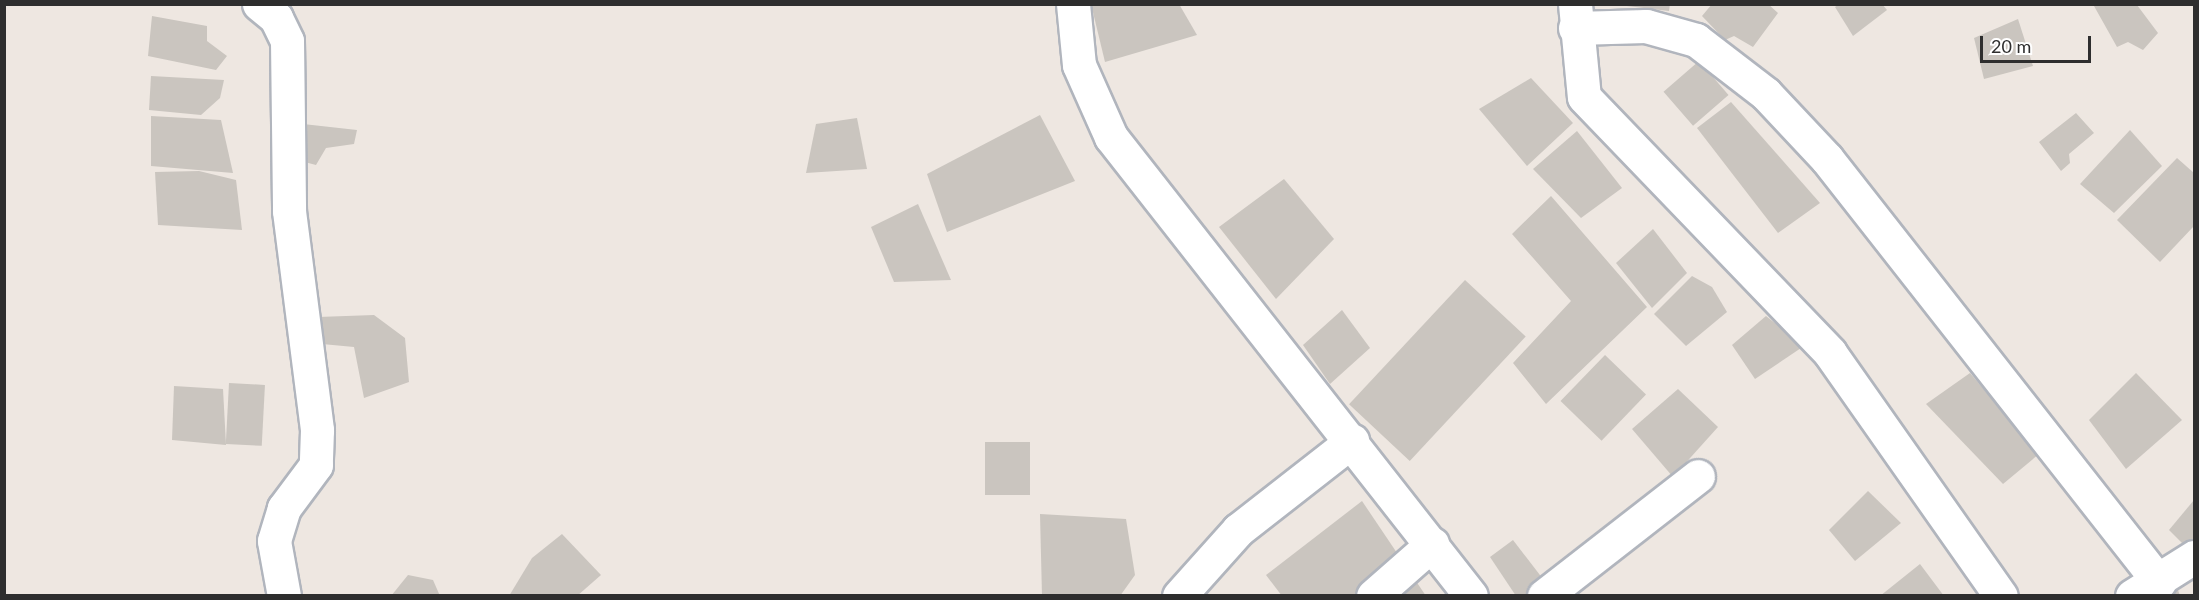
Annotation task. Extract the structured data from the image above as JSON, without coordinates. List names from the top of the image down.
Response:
{
  "scale_bar": "20 m"
}
